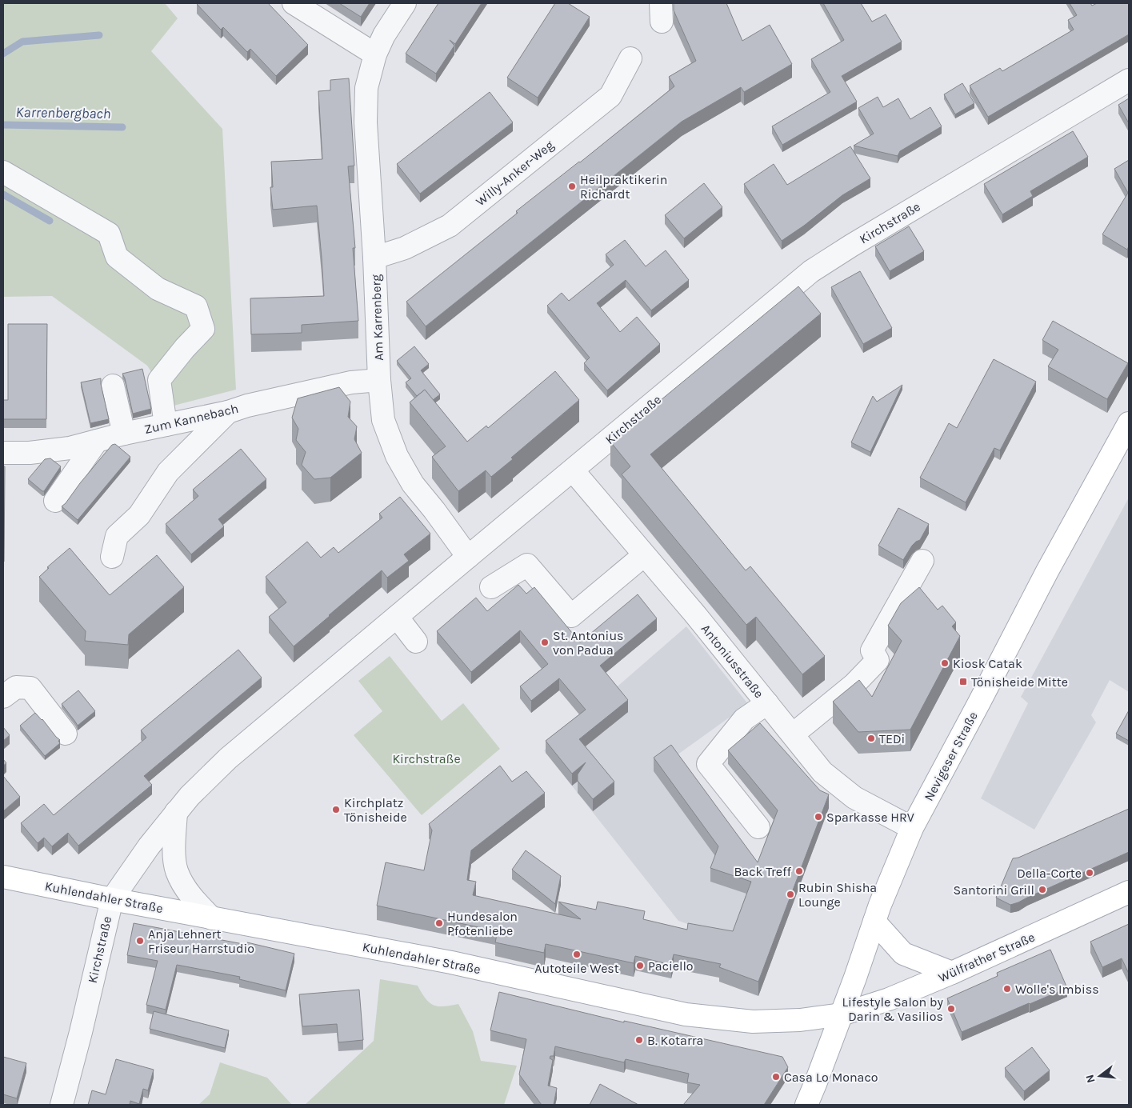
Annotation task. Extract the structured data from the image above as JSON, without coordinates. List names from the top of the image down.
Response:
{
  "streets": {
    "main road": ["Nevigeser Straße", "Kuhlendahler Straße", "Wülfrather Straße"],
    "street": [
      "Willy-Anker-Weg",
      "Kirchstraße",
      "Am Karrenberg",
      "Zum Kannebach",
      "Antoniusstraße"
    ]
  },
  "crossings": [
    ["Willy-Anker-Weg", "Am Karrenberg"],
    ["Kirchstraße", "Am Karrenberg"],
    ["Kirchstraße", "Antoniusstraße"],
    ["Kirchstraße", "Kuhlendahler Straße"],
    ["Am Karrenberg", "Zum Kannebach"],
    ["Antoniusstraße", "Nevigeser Straße"],
    ["Nevigeser Straße", "Kuhlendahler Straße"],
    ["Nevigeser Straße", "Wülfrather Straße"],
    ["Kuhlendahler Straße", "Wülfrather Straße"]
  ],
  "water": ["Karrenbergbach"],
  "parks": ["Kirchstraße"],
  "places": {
    "other": [
      "Heilpraktikerin Richardt",
      "St. Antonius von Padua",
      "Kiosk Catak",
      "TEDi",
      "Kirchplatz Tönisheide",
      "Sparkasse HRV",
      "Back Treff",
      "Della-Corte",
      "Santorini Grill",
      "Rubin Shisha Lounge",
      "Hundesalon Pfotenliebe",
      "Anja Lehnert Friseur Harrstudio",
      "Autoteile West",
      "Paciello",
      "Wolle's Imbiss",
      "Lifestyle Salon by Darin & Vasilios",
      "B. Kotarra",
      "Casa Lo Monaco"
    ],
    "transit": ["Tönisheide Mitte"]
  },
  "north": "left"
}
